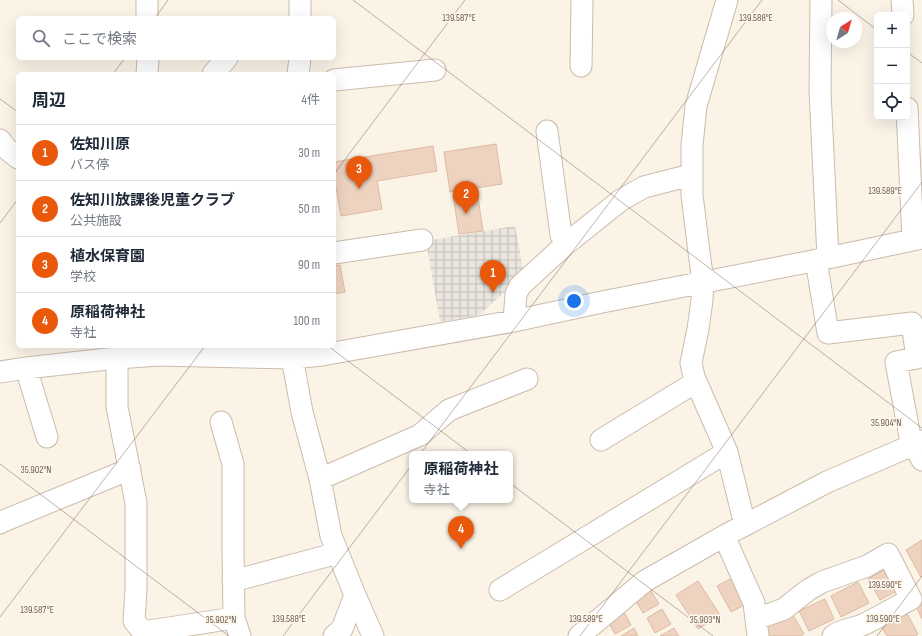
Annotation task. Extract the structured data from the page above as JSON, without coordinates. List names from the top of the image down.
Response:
{
  "north": "top right",
  "page": {
    "map_buttons": ["+", "−"],
    "search": "ここで検索",
    "heading": ["周辺", "4件"],
    "list": [
      {
        "mark": "1",
        "name": "佐知川原",
        "note": "バス停",
        "value": "30 m"
      },
      {
        "mark": "2",
        "name": "佐知川放課後児童クラブ",
        "note": "公共施設",
        "value": "50 m"
      },
      {
        "mark": "3",
        "name": "植水保育園",
        "note": "学校",
        "value": "90 m"
      },
      {
        "mark": "4",
        "name": "原稲荷神社",
        "note": "寺社",
        "value": "100 m"
      }
    ],
    "pins": [
      "3",
      "2",
      "1",
      "4"
    ],
    "popup": ["原稲荷神社", "寺社"]
  },
  "coordinates": [
    "139.587°E",
    "139.588°E",
    "139.589°E",
    "35.904°N",
    "35.902°N",
    "139.590°E",
    "35.903°N"
  ]
}
